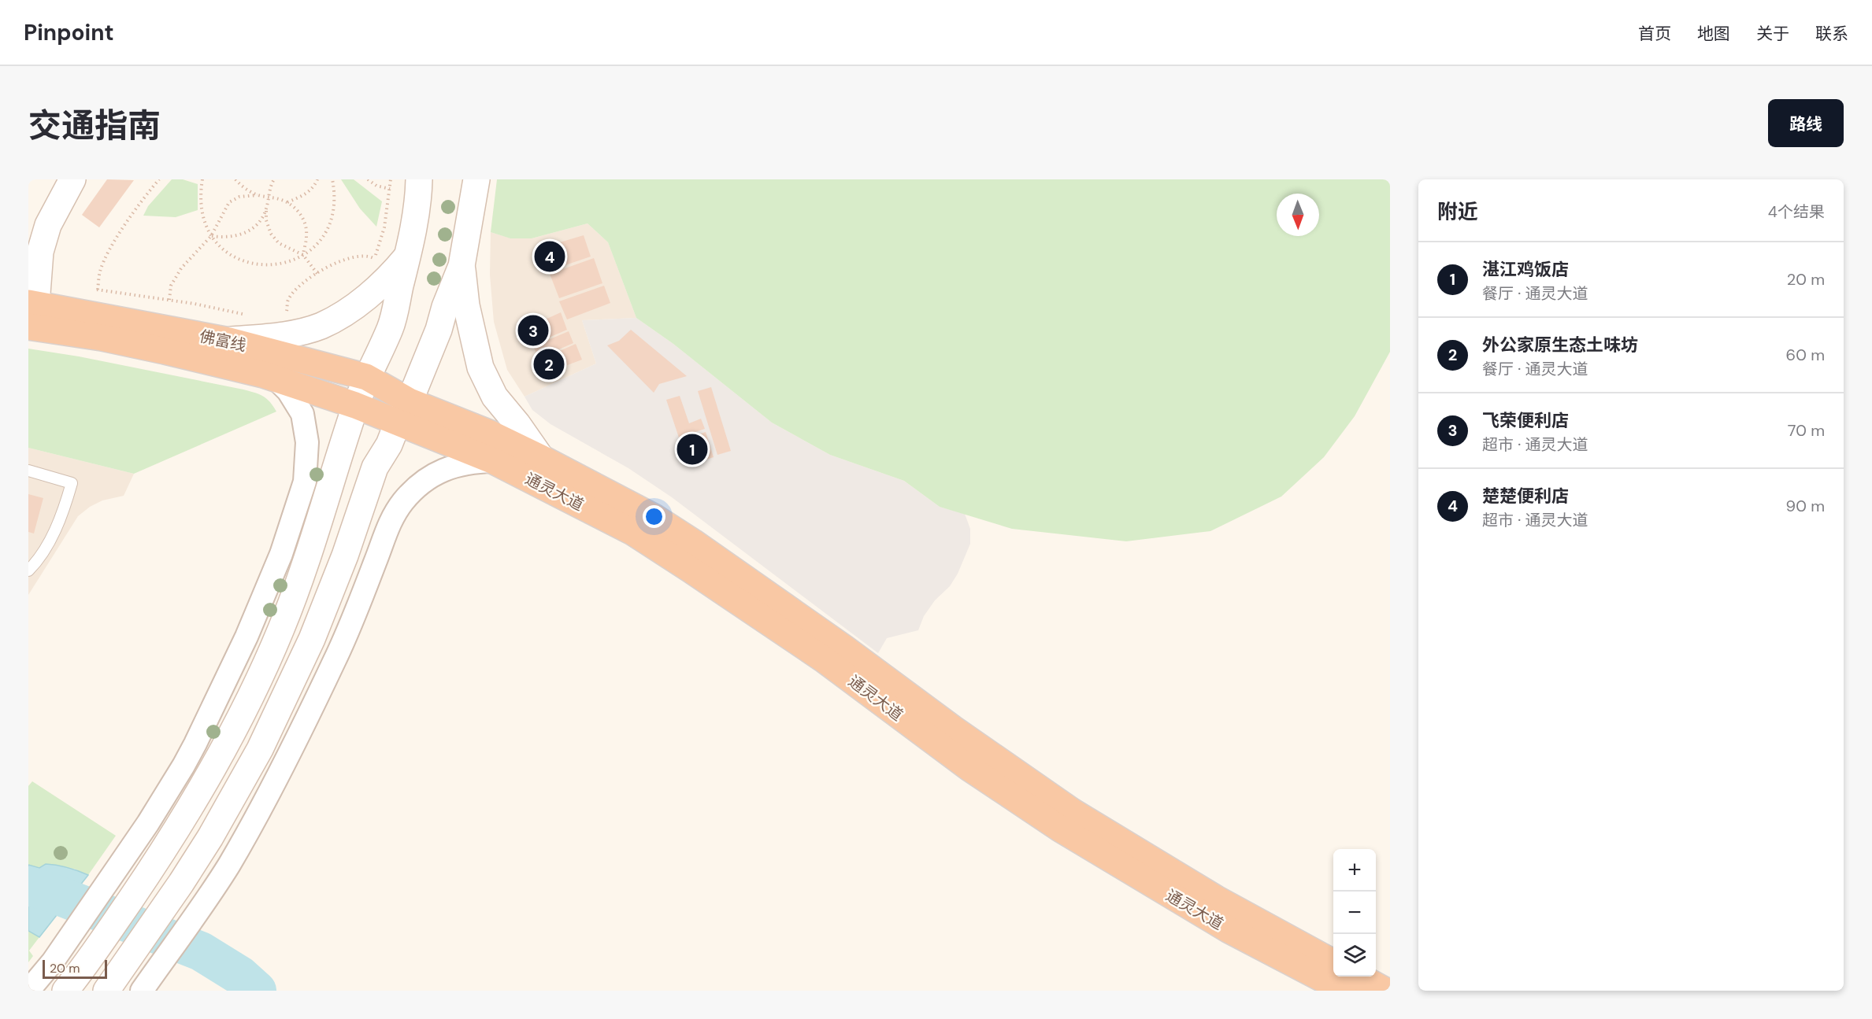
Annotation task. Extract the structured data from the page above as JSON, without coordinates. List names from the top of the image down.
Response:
{
  "streets": {
    "highway": ["佛富线", "通灵大道"]
  },
  "crossings": [
    ["佛富线", "通灵大道"]
  ],
  "scale_bar": "20 m",
  "north": "bottom",
  "page": {
    "header": "Pinpoint",
    "nav": [
      "首页",
      "地图",
      "关于",
      "联系"
    ],
    "title": "交通指南",
    "buttons": "路线",
    "heading": ["附近", "4个结果"],
    "pins": [
      "4",
      "3",
      "2",
      "1"
    ],
    "list": [
      {
        "mark": "1",
        "name": "湛江鸡饭店",
        "note": "餐厅 · 通灵大道",
        "value": "20 m"
      },
      {
        "mark": "2",
        "name": "外公家原生态土味坊",
        "note": "餐厅 · 通灵大道",
        "value": "60 m"
      },
      {
        "mark": "3",
        "name": "飞荣便利店",
        "note": "超市 · 通灵大道",
        "value": "70 m"
      },
      {
        "mark": "4",
        "name": "楚楚便利店",
        "note": "超市 · 通灵大道",
        "value": "90 m"
      }
    ],
    "map_buttons": ["+", "−"],
    "scale": "20 m"
  }
}
